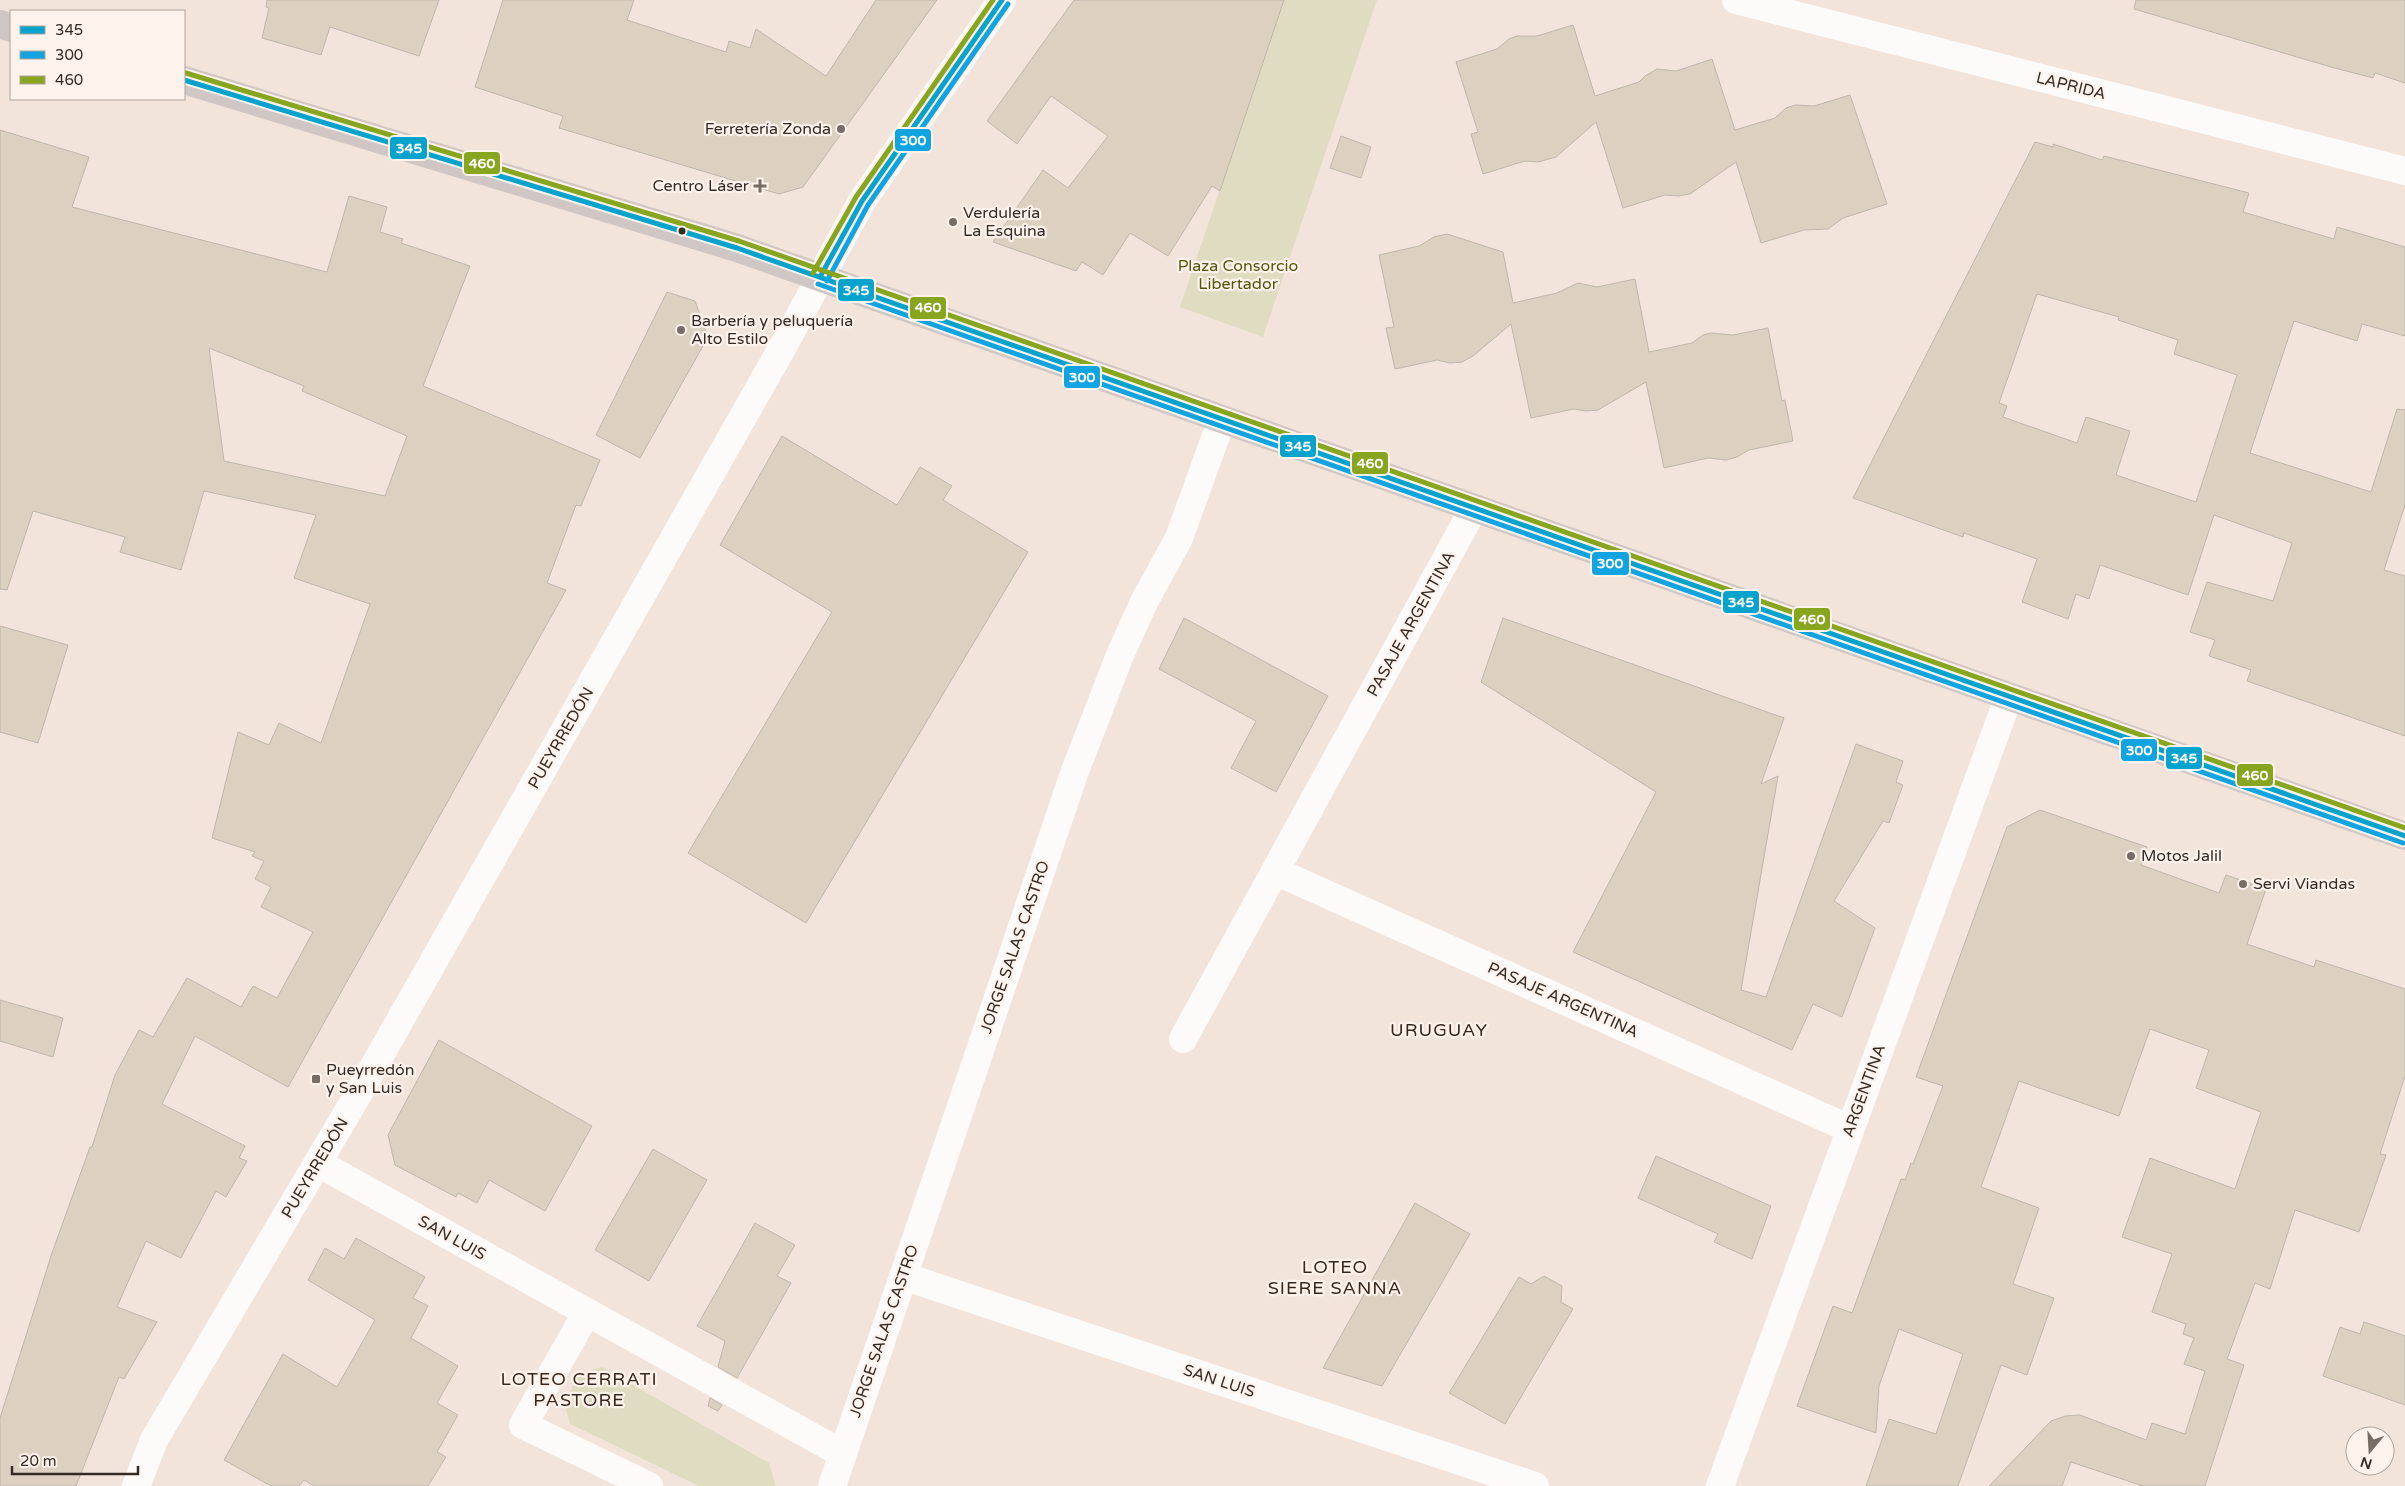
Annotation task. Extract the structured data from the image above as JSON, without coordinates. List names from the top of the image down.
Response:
{
  "streets": {
    "street": [
      "LAPRIDA",
      "PASAJE ARGENTINA",
      "PUEYRREDÓN",
      "JORGE SALAS CASTRO",
      "ARGENTINA",
      "SAN LUIS"
    ]
  },
  "crossings": [
    ["PASAJE ARGENTINA", "ARGENTINA"],
    ["PUEYRREDÓN", "SAN LUIS"],
    ["JORGE SALAS CASTRO", "SAN LUIS"]
  ],
  "districts": ["URUGUAY", "LOTEO SIERE SANNA", "LOTEO CERRATI PASTORE"],
  "parks": ["Plaza Consorcio Libertador"],
  "places": {
    "other": [
      "Ferretería Zonda",
      "Verdulería La Esquina",
      "Barbería y peluquería Alto Estilo",
      "Motos Jalil",
      "Servi Viandas"
    ],
    "health": ["Centro Láser"],
    "transit": ["Pueyrredón y San Luis"]
  },
  "lines": ["transit line 345", "transit line 460", "transit line 300"],
  "legend": ["345", "300", "460"],
  "scale_bar": "20 m",
  "north": "bottom"
}
